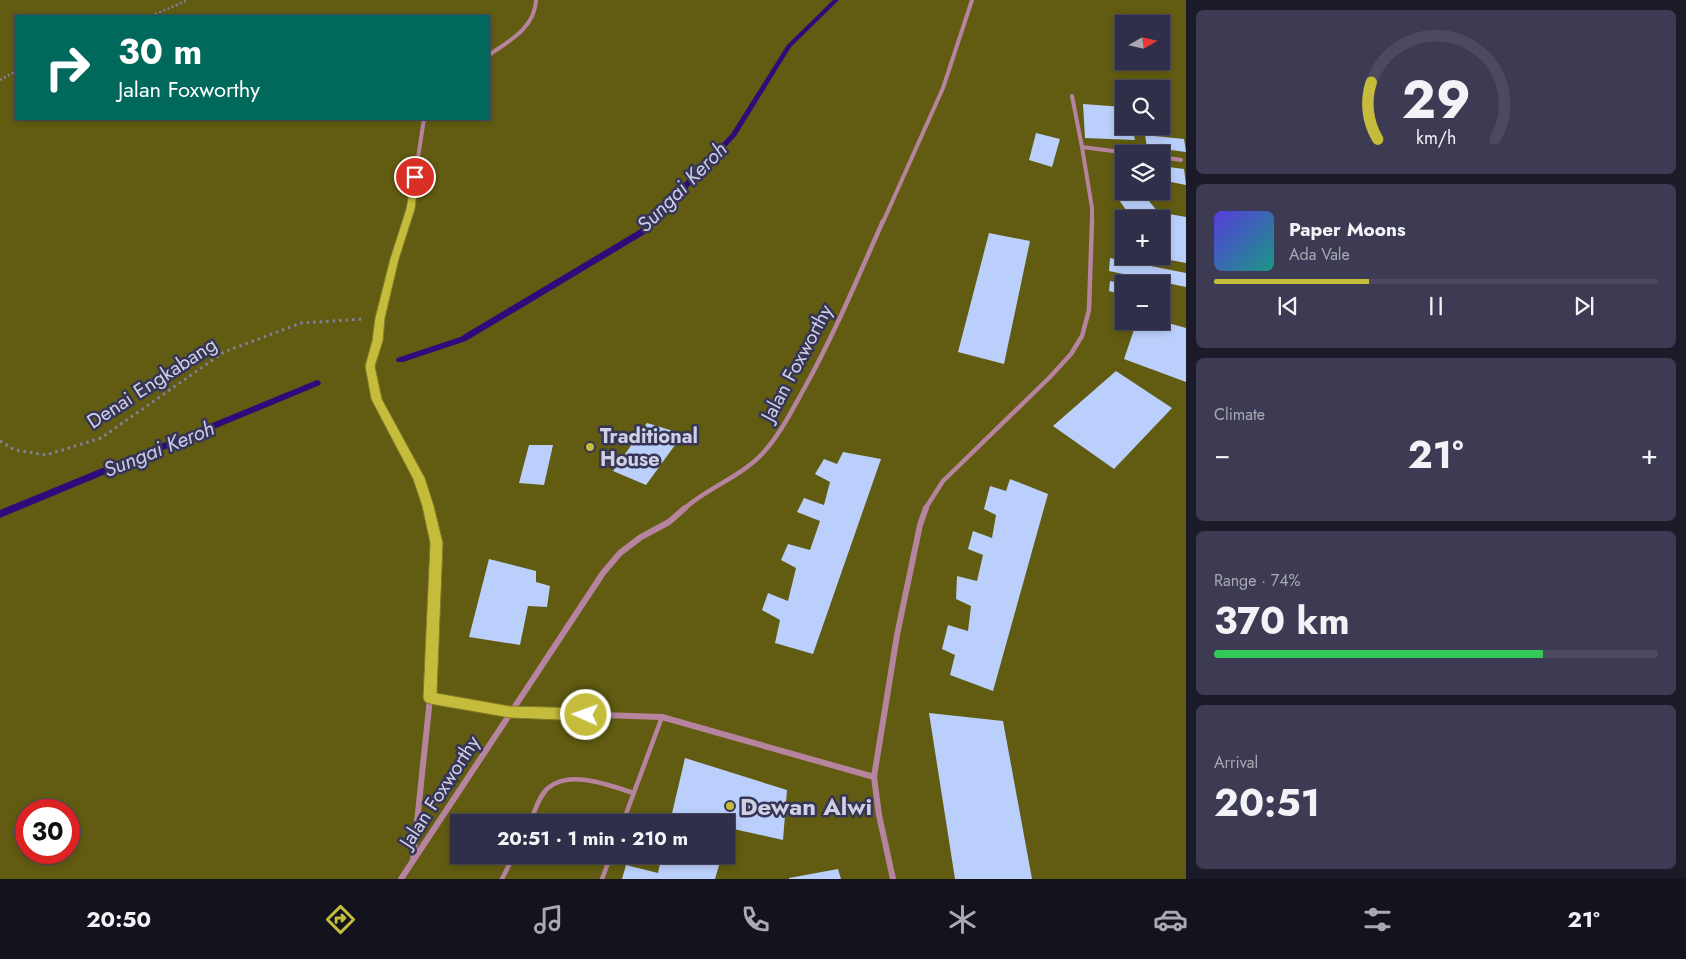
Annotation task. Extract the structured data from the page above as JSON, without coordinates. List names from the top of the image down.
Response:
{
  "streets": {
    "street": ["Jalan Foxworthy"],
    "path": ["Denai Engkabang"]
  },
  "crossings": [
    ["Jalan Foxworthy", "Denai Engkabang"]
  ],
  "water": ["Sungai Keroh"],
  "places": ["Traditional House", "Dewan Alwi"],
  "north": "right",
  "page": {
    "map_buttons": ["+", "−"],
    "turn": ["30 m", "Jalan Foxworthy"],
    "song": ["Paper Moons", "Ada Vale"],
    "tile": [
      "Climate",
      ["Range · 74%", "370 km"],
      ["Arrival", "20:51"]
    ],
    "heat": ["−", "21°", "+"],
    "limit": "30",
    "trip": "20:51 · 1 min · 210 m",
    "tabs": ["20:50", "21°"],
    "gauge": ["29", "km/h"]
  }
}
